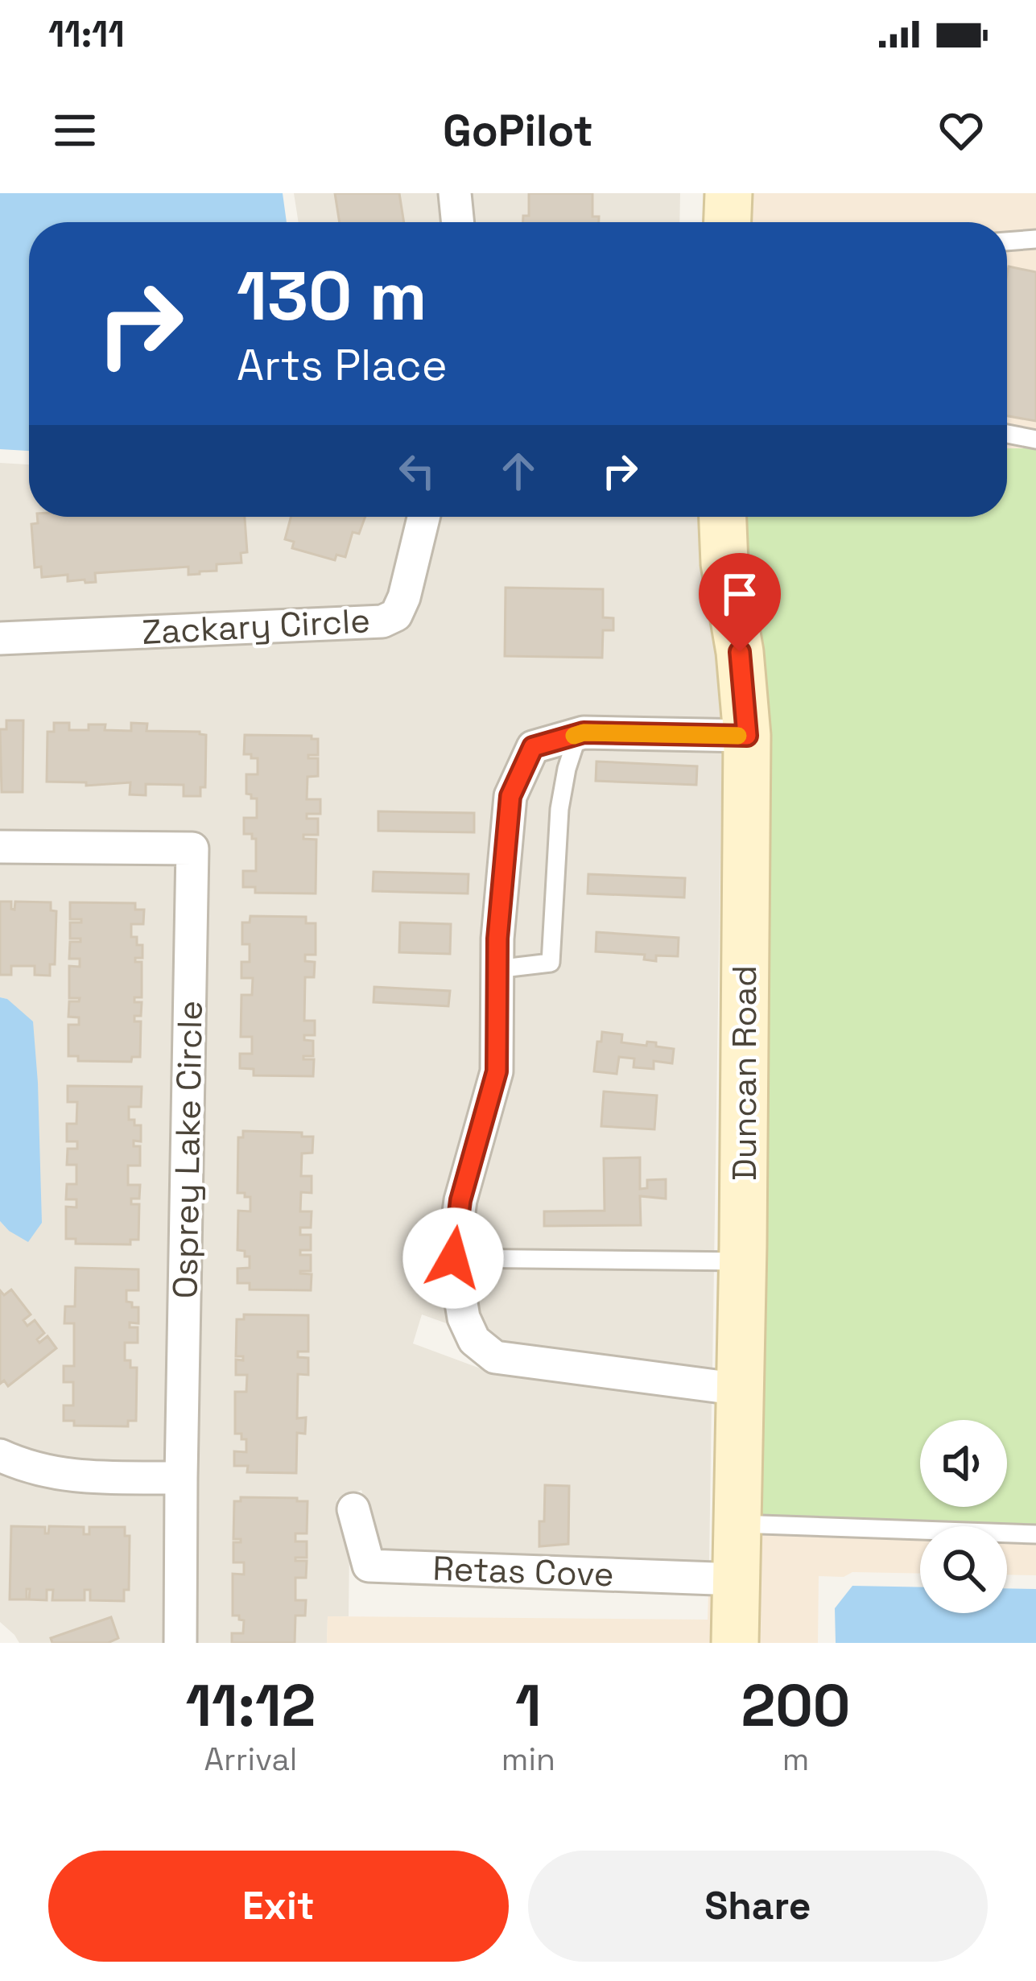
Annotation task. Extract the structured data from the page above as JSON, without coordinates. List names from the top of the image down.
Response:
{
  "streets": {
    "street": [
      "Zackary Circle",
      "Duncan Road",
      "Osprey Lake Circle",
      "Retas Cove"
    ]
  },
  "crossings": [
    ["Duncan Road", "Retas Cove"]
  ],
  "page": {
    "status": "11:11",
    "header": "GoPilot",
    "turn": ["130 m", "Arts Place"],
    "eta": [
      "11:12",
      "Arrival",
      "1",
      "min",
      "200",
      "m"
    ],
    "buttons": ["Exit", "Share"]
  }
}
